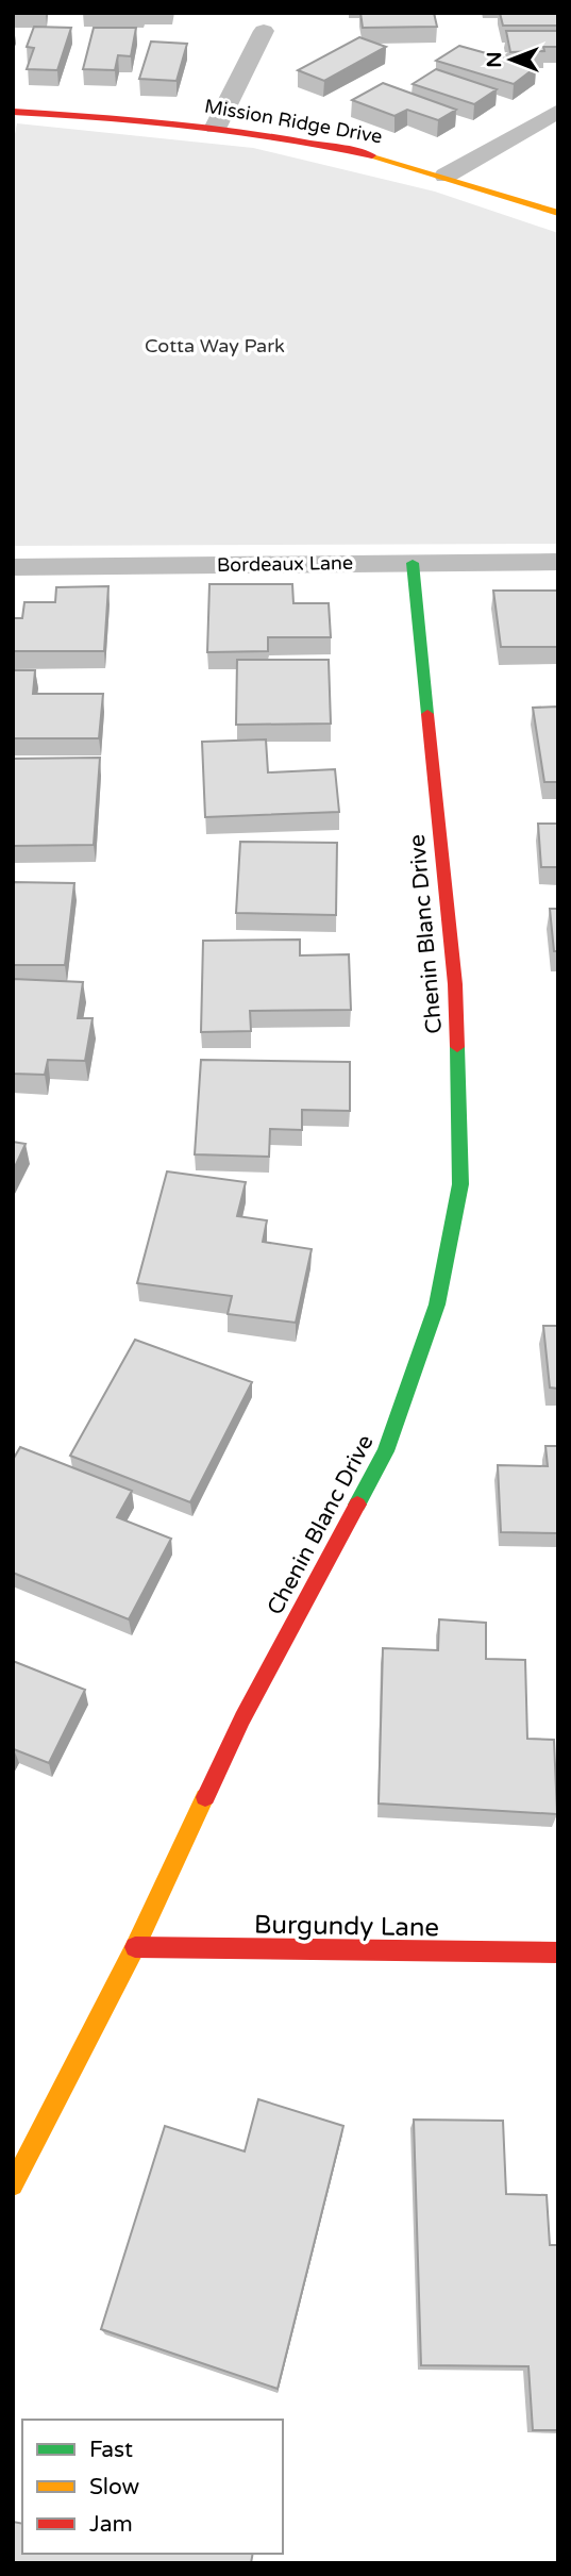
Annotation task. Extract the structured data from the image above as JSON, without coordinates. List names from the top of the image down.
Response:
{
  "streets": {
    "street": [
      "Mission Ridge Drive",
      "Bordeaux Lane",
      "Chenin Blanc Drive",
      "Burgundy Lane"
    ]
  },
  "crossings": [
    ["Bordeaux Lane", "Chenin Blanc Drive"],
    ["Chenin Blanc Drive", "Burgundy Lane"]
  ],
  "parks": ["Cotta Way Park"],
  "legend": ["Fast", "Slow", "Jam"],
  "north": "left"
}
